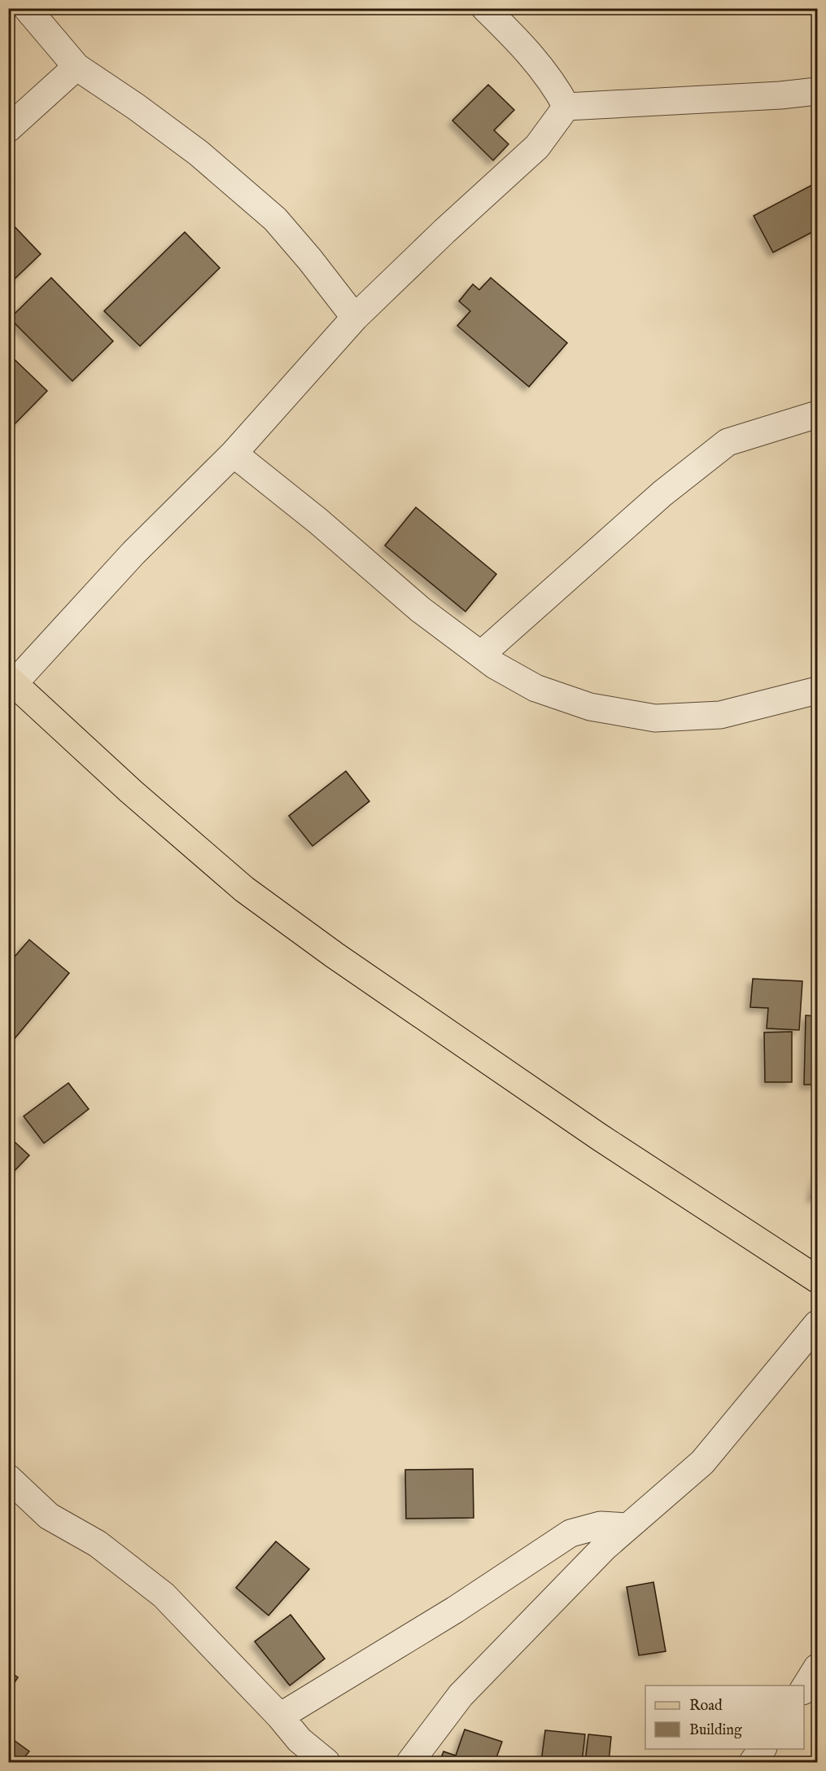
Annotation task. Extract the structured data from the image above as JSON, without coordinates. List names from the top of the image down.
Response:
{
  "legend": ["Road", "Building"]
}
